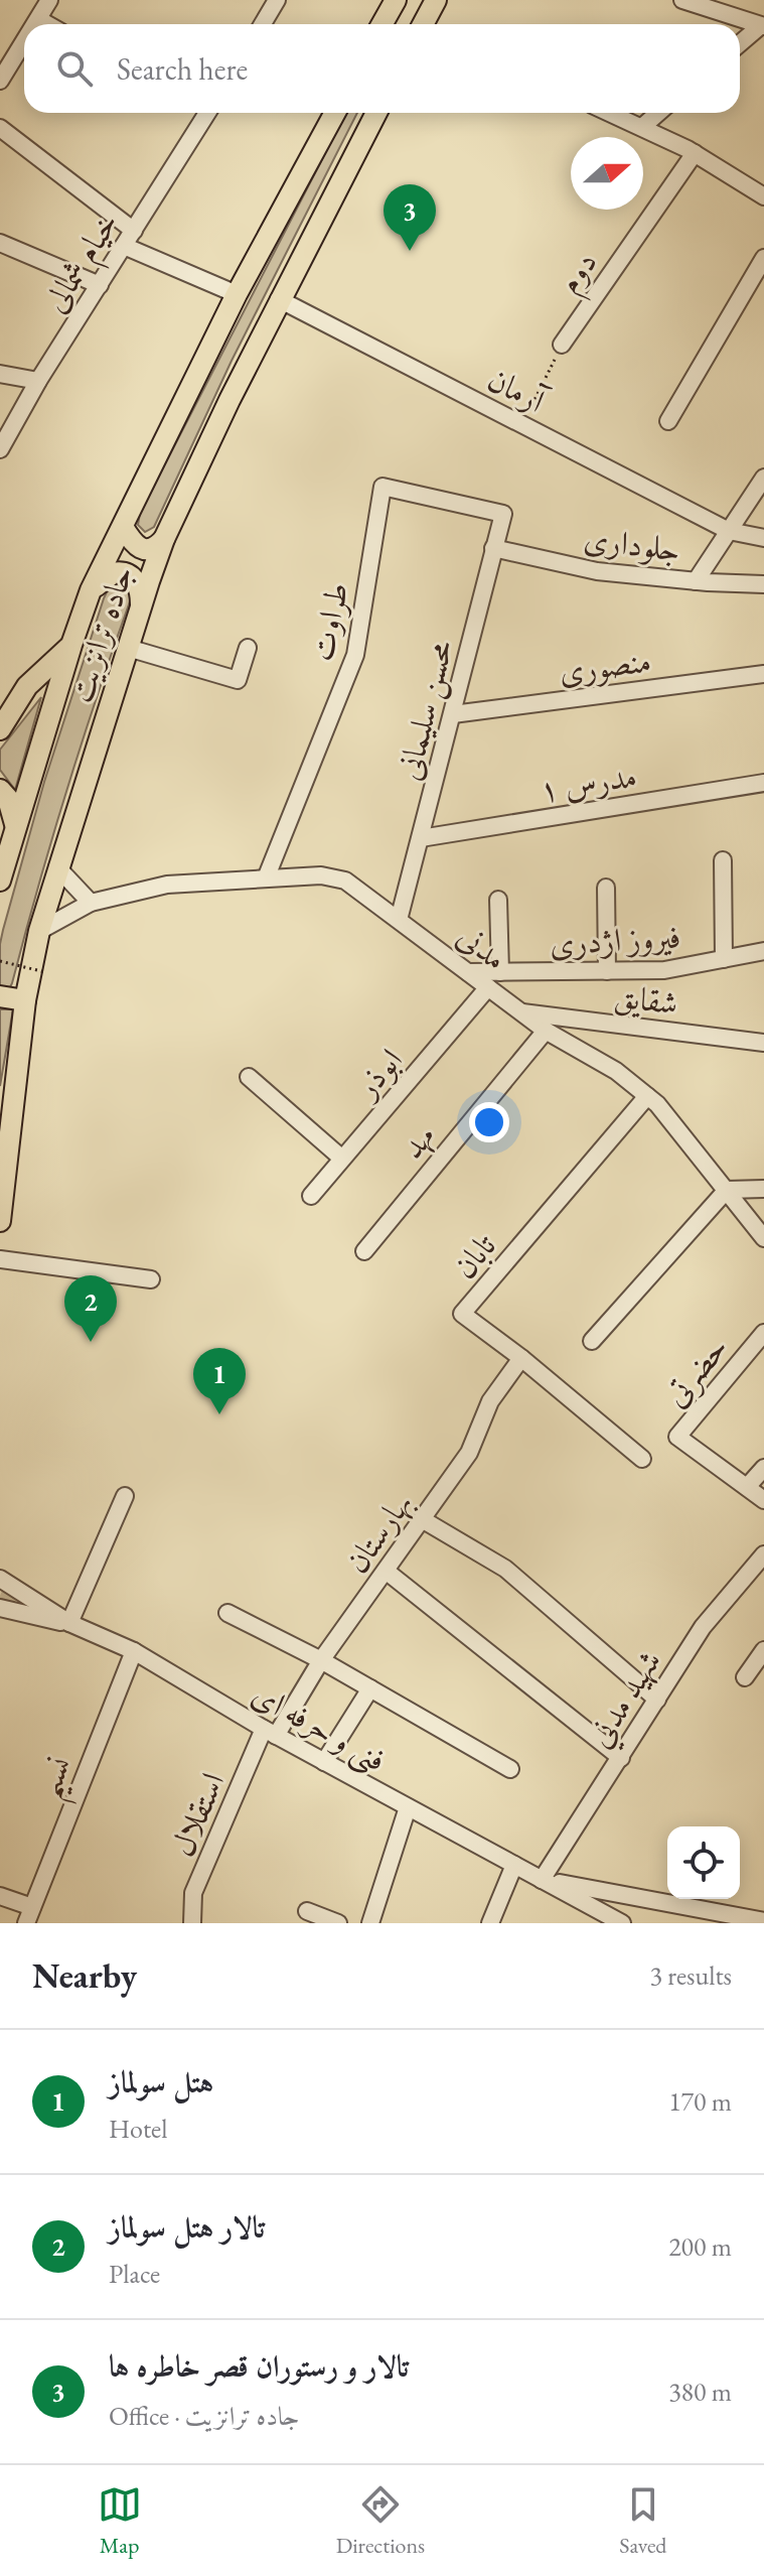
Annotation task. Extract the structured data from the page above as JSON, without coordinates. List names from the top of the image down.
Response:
{
  "streets": {
    "main road": ["جاده ترانزیت"],
    "street": [
      "خیام شمالی",
      "دوم",
      "آرمان",
      "جلوداری",
      "طراوت",
      "منصوری",
      "محسن سلیمانی",
      "مدرس ۱",
      "فیروز اژدری",
      "مدنی",
      "شقایق",
      "ابوذر",
      "مهد",
      "تابان",
      "حضرتی",
      "بهارستان",
      "شهيد مدني",
      "فنی و حرفه ای",
      "نسيم",
      "استقلال"
    ]
  },
  "crossings": [
    ["آرمان", "جاده ترانزیت"],
    ["جلوداری", "محسن سلیمانی"],
    ["طراوت", "محسن سلیمانی"],
    ["طراوت", "مدنی"],
    ["جاده ترانزیت", "مدنی"],
    ["منصوری", "محسن سلیمانی"],
    ["محسن سلیمانی", "مدرس ۱"],
    ["محسن سلیمانی", "مدنی"],
    ["فیروز اژدری", "مدنی"],
    ["مدنی", "شقایق"],
    ["مدنی", "ابوذر"],
    ["مدنی", "مهد"],
    ["مدنی", "تابان"],
    ["تابان", "بهارستان"],
    ["بهارستان", "فنی و حرفه ای"],
    ["بهارستان", "استقلال"],
    ["شهيد مدني", "فنی و حرفه ای"],
    ["فنی و حرفه ای", "نسيم"],
    ["فنی و حرفه ای", "استقلال"]
  ],
  "north": "right",
  "page": {
    "search": "Search here",
    "pins": ["3", "2", "1"],
    "heading": ["Nearby", "3 results"],
    "list": [
      {
        "mark": "1",
        "name": "هتل سولماز",
        "note": "Hotel",
        "value": "170 m"
      },
      {
        "mark": "2",
        "name": "تالار هتل سولماز",
        "note": "Place",
        "value": "200 m"
      },
      {
        "mark": "3",
        "name": "تالار و رستوران قصر خاطره ها",
        "note": "Office · جاده ترانزیت",
        "value": "380 m"
      }
    ],
    "nav": ["Map", "Directions", "Saved"]
  }
}
